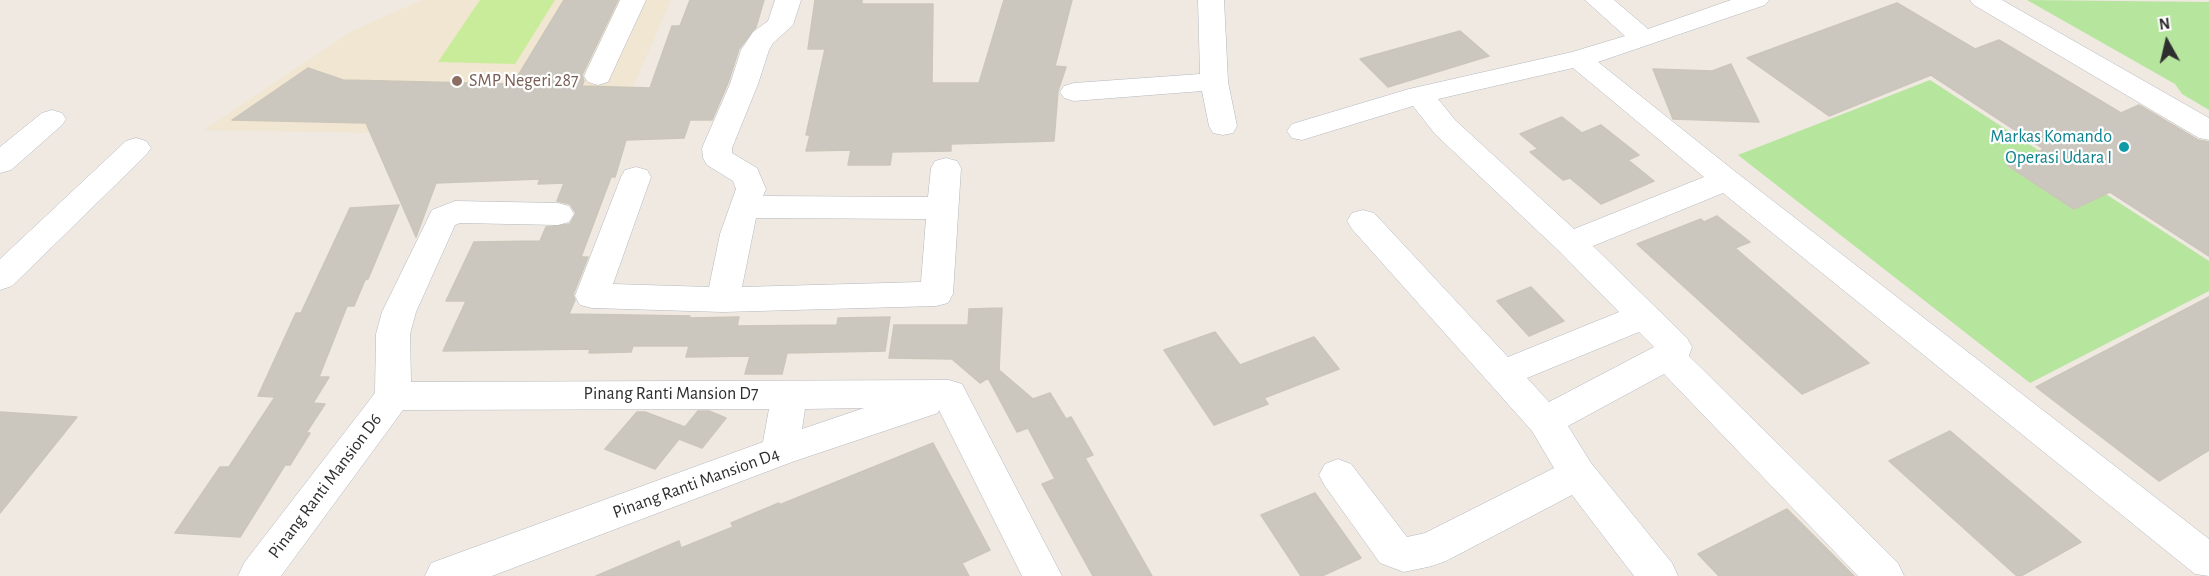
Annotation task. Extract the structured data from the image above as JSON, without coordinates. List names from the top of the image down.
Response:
{
  "streets": {
    "street": ["Pinang Ranti Mansion D7", "Pinang Ranti Mansion D4", "Pinang Ranti Mansion D6"]
  },
  "crossings": [
    ["Pinang Ranti Mansion D7", "Pinang Ranti Mansion D4"],
    ["Pinang Ranti Mansion D7", "Pinang Ranti Mansion D6"]
  ],
  "places": ["SMP Negeri 287", "Markas Komando Operasi Udara I"],
  "north": "top"
}
